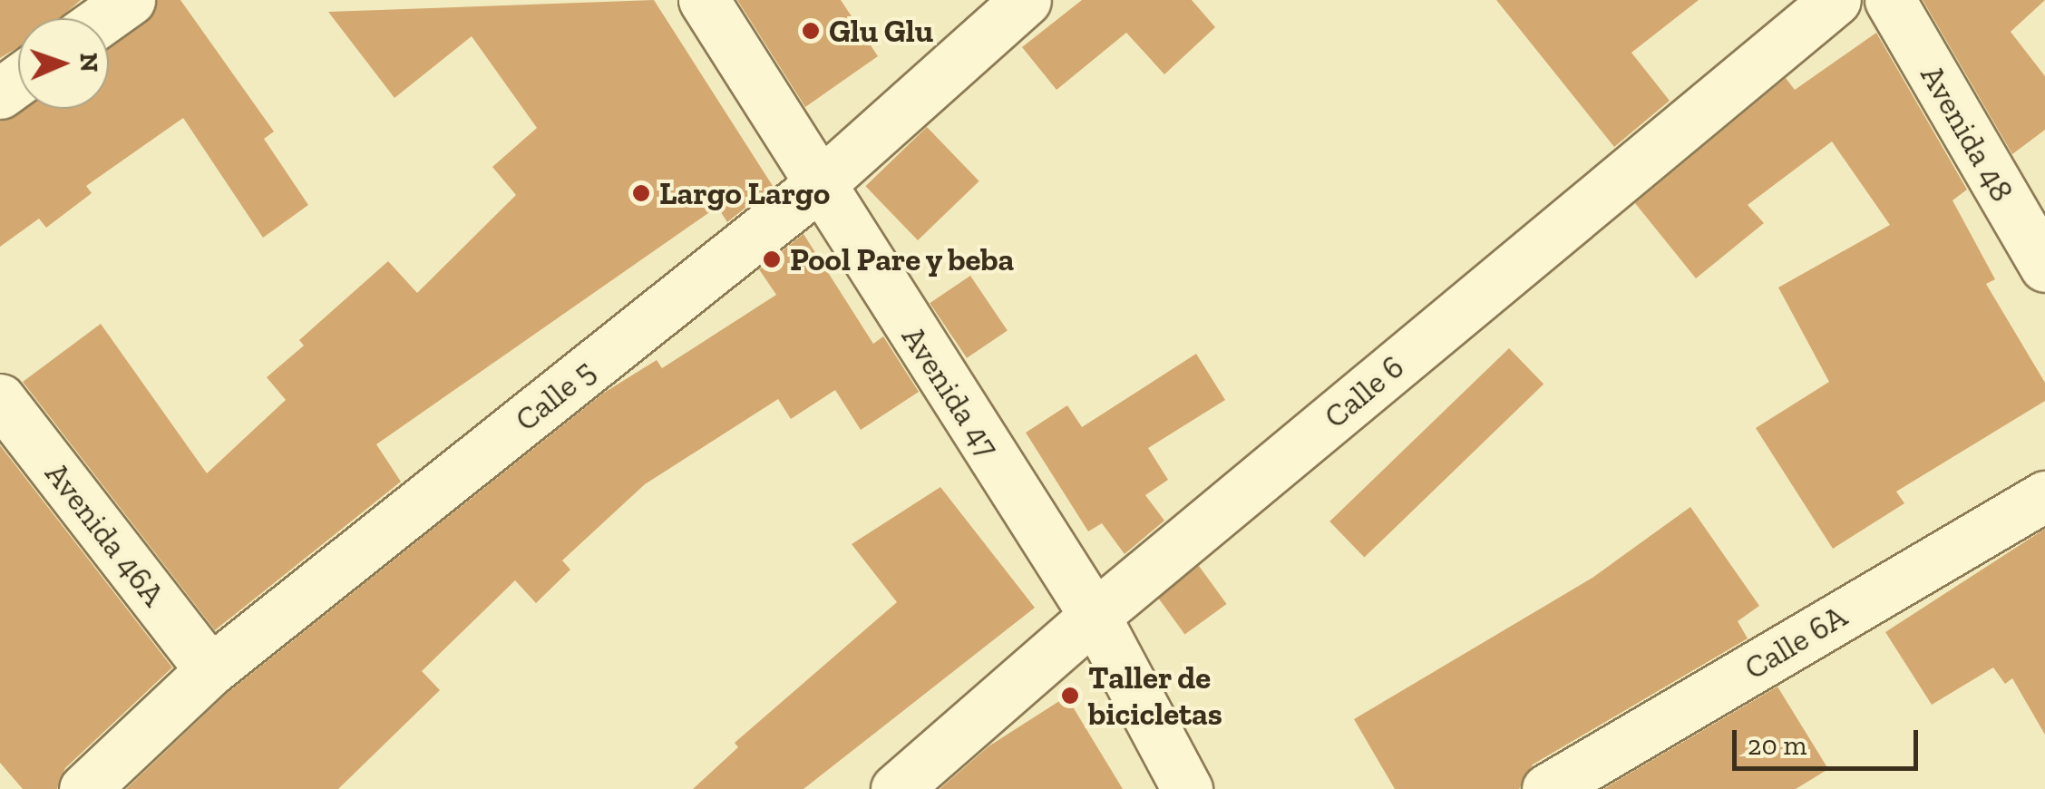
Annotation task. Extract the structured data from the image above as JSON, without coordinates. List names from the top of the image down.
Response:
{
  "streets": {
    "street": [
      "Avenida 48",
      "Avenida 47",
      "Calle 6",
      "Calle 5",
      "Avenida 46A",
      "Calle 6A"
    ]
  },
  "crossings": [
    ["Avenida 47", "Calle 6"],
    ["Avenida 47", "Calle 5"],
    ["Calle 5", "Avenida 46A"]
  ],
  "places": [
    "Glu Glu",
    "Largo Largo",
    "Pool Pare y beba",
    "Taller de bicicletas"
  ],
  "scale_bar": "20 m",
  "north": "right"
}
